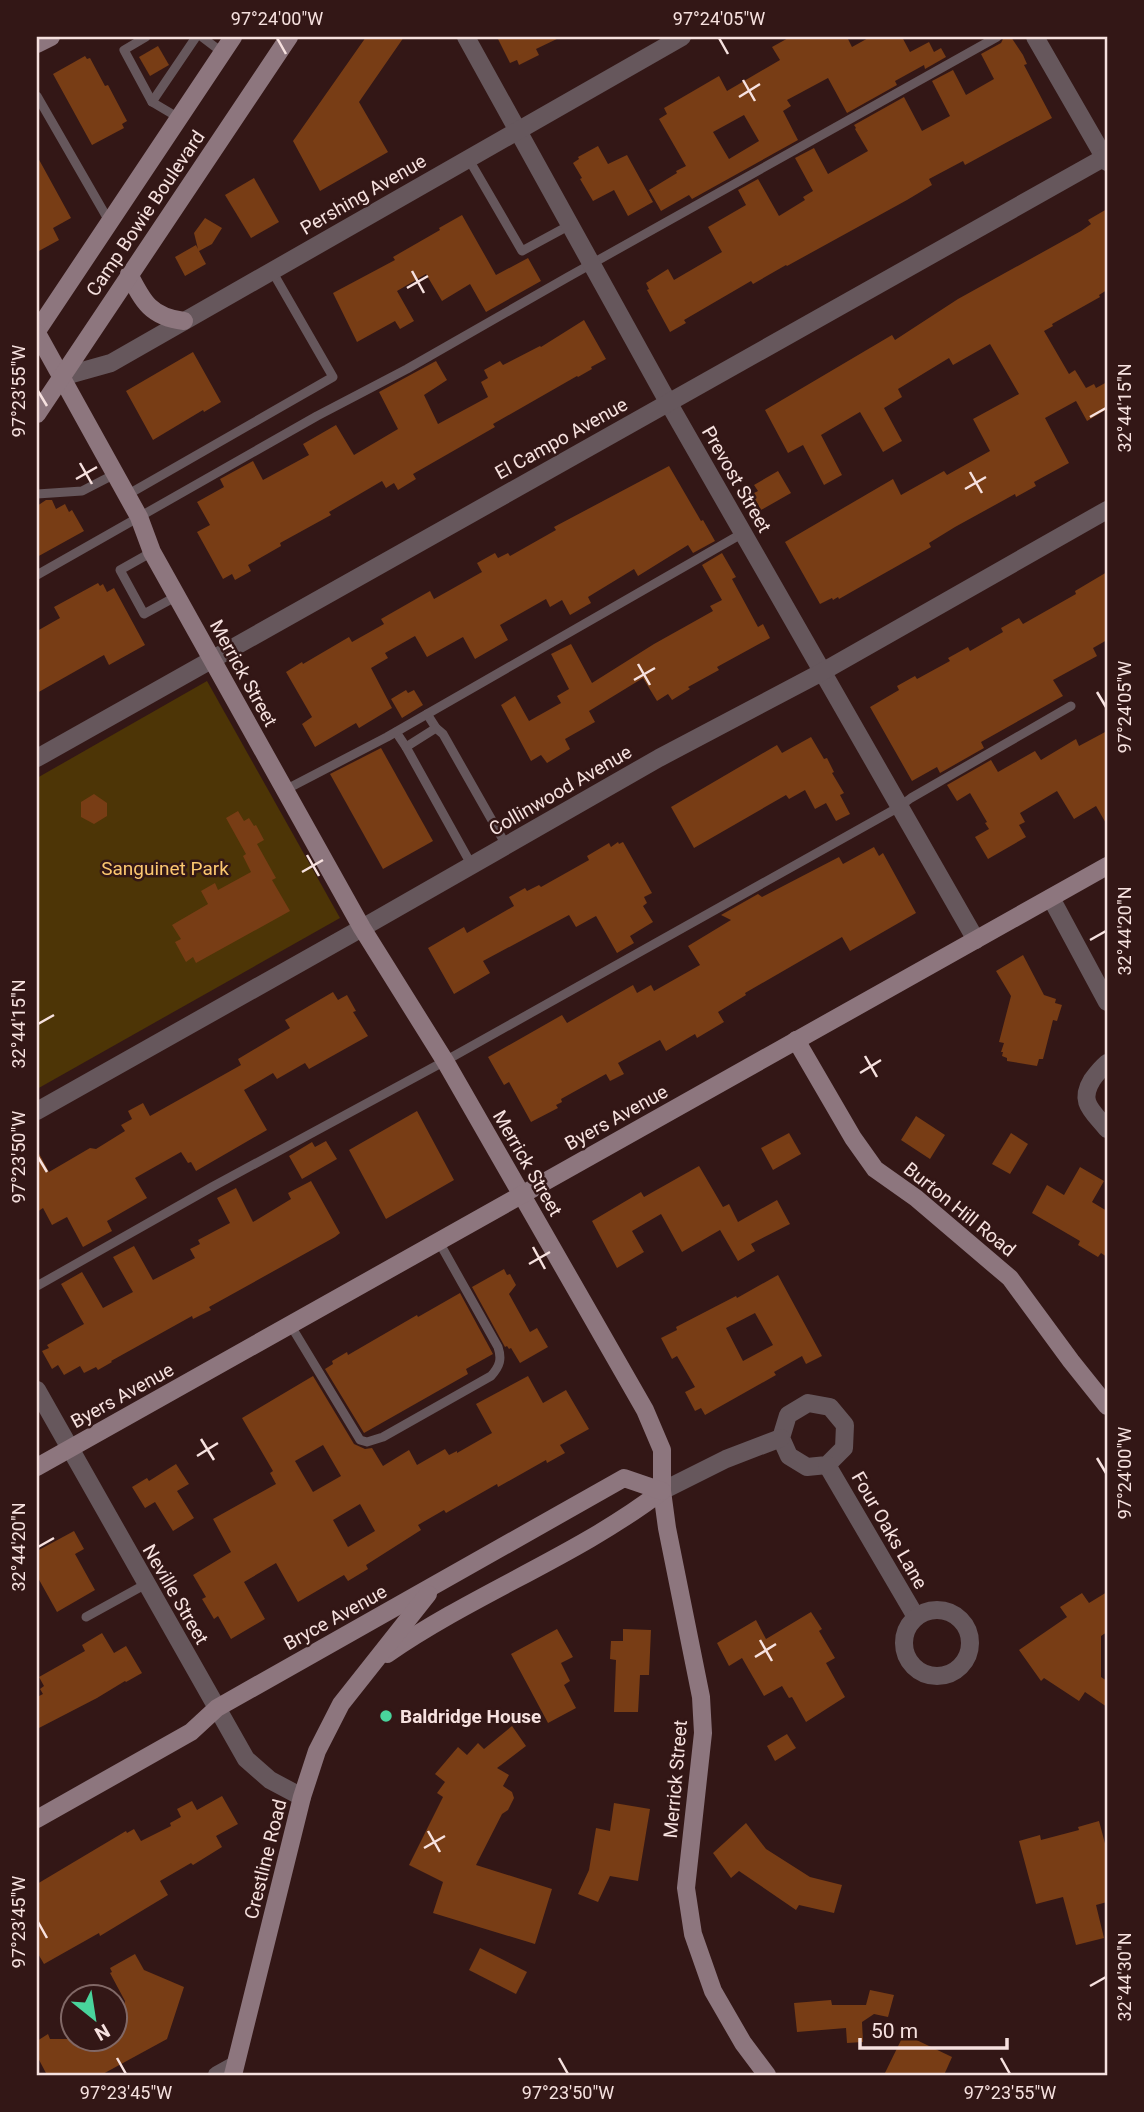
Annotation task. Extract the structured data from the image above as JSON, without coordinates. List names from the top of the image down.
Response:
{
  "streets": {
    "street": [
      "Pershing Avenue",
      "Camp Bowie Boulevard",
      "El Campo Avenue",
      "Prevost Street",
      "Merrick Street",
      "Collinwood Avenue",
      "Byers Avenue",
      "Burton Hill Road",
      "Four Oaks Lane",
      "Neville Street",
      "Bryce Avenue",
      "Crestline Road"
    ]
  },
  "crossings": [
    ["Pershing Avenue", "Camp Bowie Boulevard"],
    ["Pershing Avenue", "Prevost Street"],
    ["Pershing Avenue", "Merrick Street"],
    ["Camp Bowie Boulevard", "Merrick Street"],
    ["El Campo Avenue", "Prevost Street"],
    ["El Campo Avenue", "Merrick Street"],
    ["Prevost Street", "Collinwood Avenue"],
    ["Prevost Street", "Byers Avenue"],
    ["Merrick Street", "Collinwood Avenue"],
    ["Merrick Street", "Byers Avenue"],
    ["Merrick Street", "Bryce Avenue"],
    ["Byers Avenue", "Burton Hill Road"],
    ["Byers Avenue", "Neville Street"],
    ["Neville Street", "Bryce Avenue"],
    ["Neville Street", "Crestline Road"],
    ["Bryce Avenue", "Crestline Road"]
  ],
  "parks": ["Sanguinet Park"],
  "places": ["Baldridge House"],
  "scale_bar": "50 m",
  "north": "bottom right",
  "coordinates": [
    "97°24'00\"W",
    "97°24'05\"W",
    "97°23'55\"W",
    "32°44'15\"N",
    "32°44'20\"N",
    "97°23'50\"W",
    "97°23'45\"W",
    "32°44'30\"N"
  ]
}
